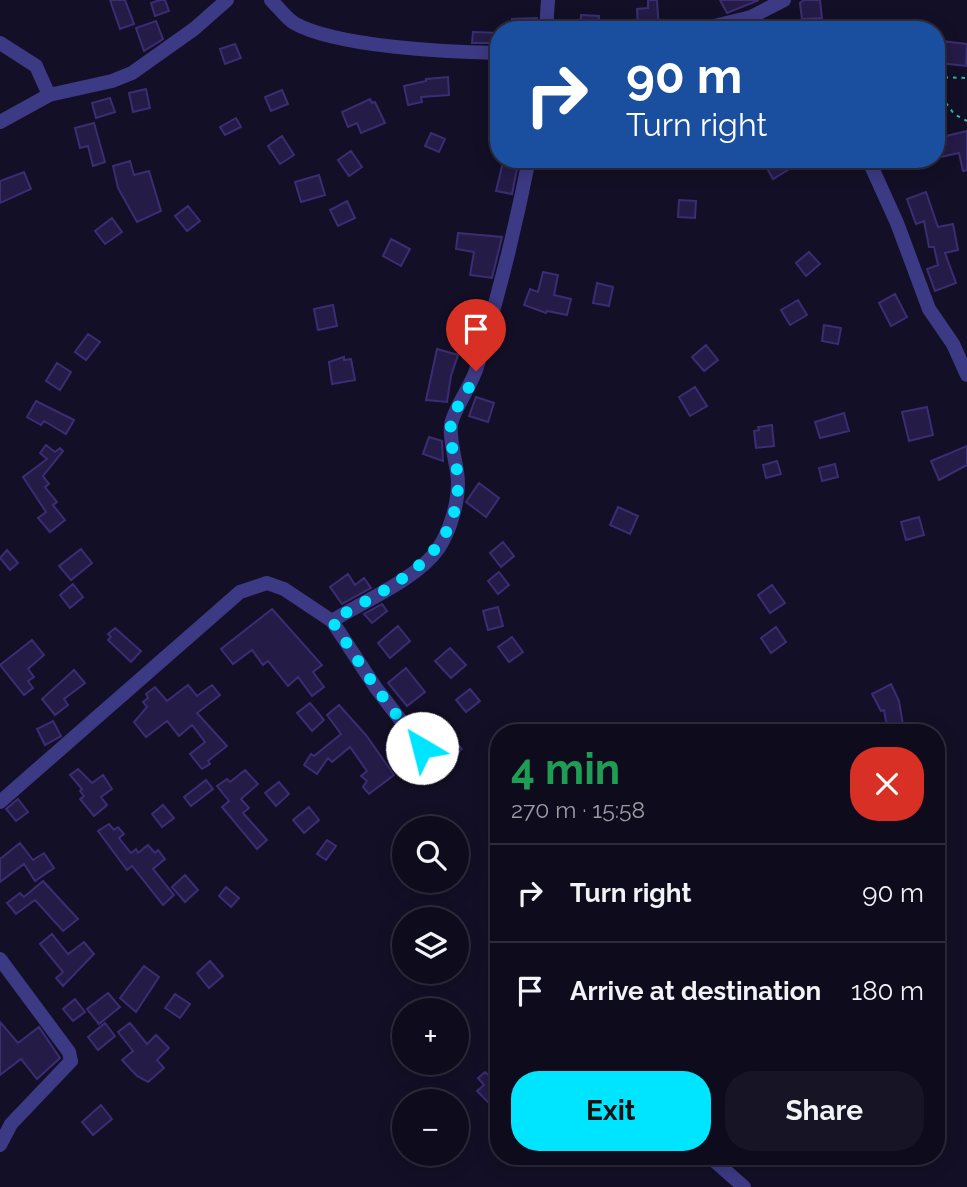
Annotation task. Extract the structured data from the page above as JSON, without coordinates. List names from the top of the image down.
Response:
{
  "page": {
    "turn": ["90 m", "Turn right"],
    "heading": ["4 min", "270 m · 15:58"],
    "map_buttons": ["+", "−"],
    "list": [
      {
        "name": "Turn right",
        "value": "90 m"
      },
      {
        "name": "Arrive at destination",
        "value": "180 m"
      }
    ],
    "buttons": ["Exit", "Share"]
  }
}
